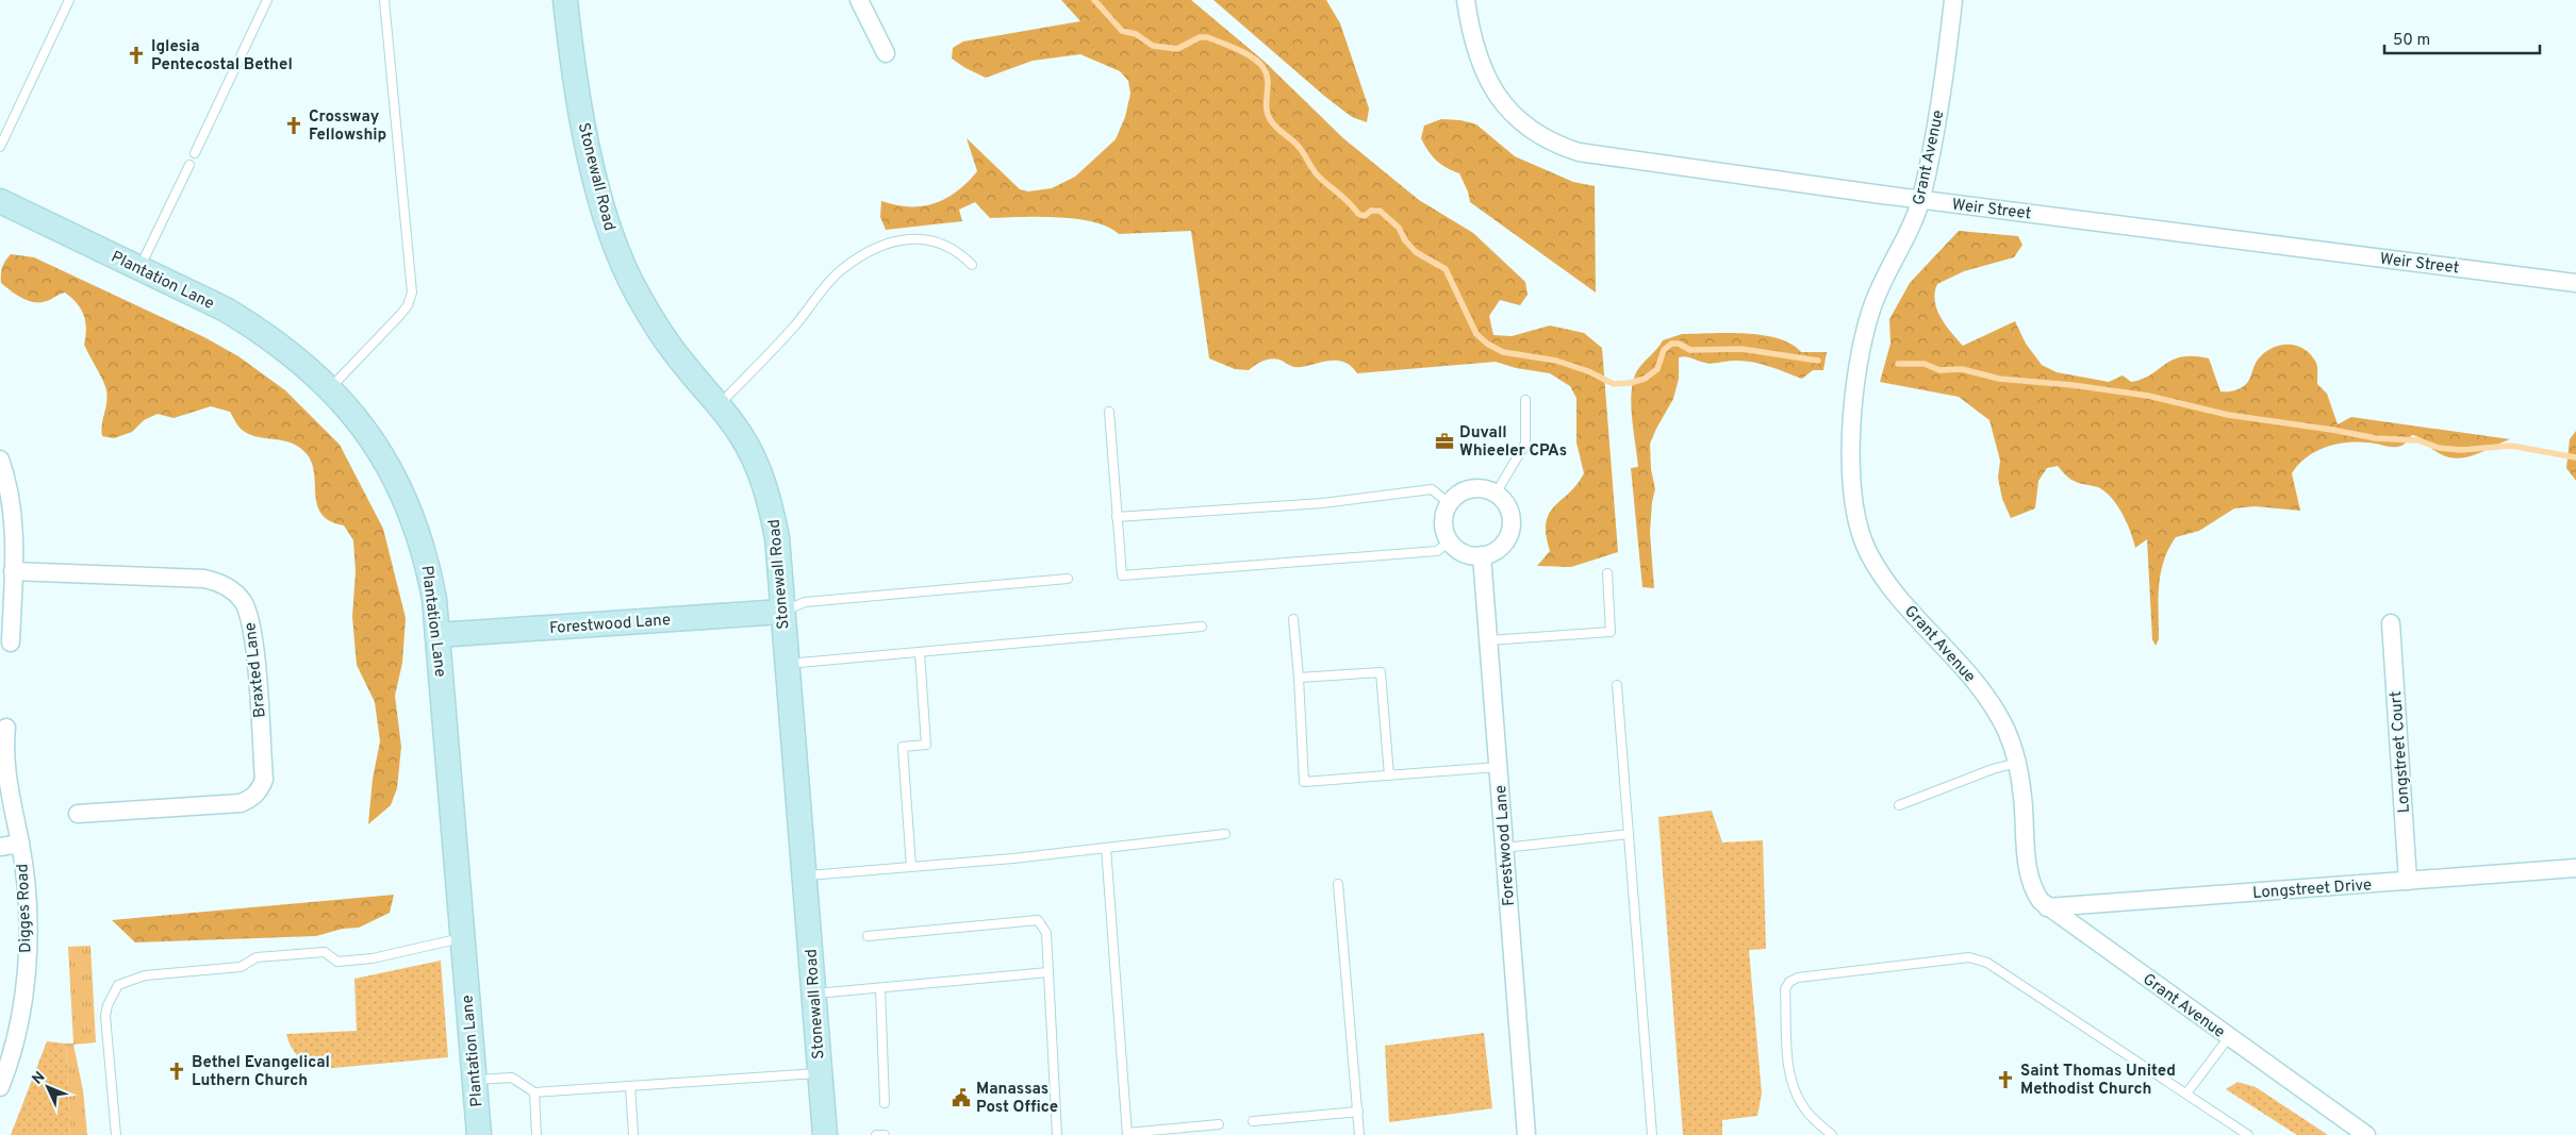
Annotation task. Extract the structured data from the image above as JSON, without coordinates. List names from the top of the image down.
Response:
{
  "streets": {
    "street": [
      "Grant Avenue",
      "Stonewall Road",
      "Weir Street",
      "Plantation Lane",
      "Forestwood Lane",
      "Braxted Lane",
      "Longstreet Court",
      "Longstreet Drive",
      "Digges Road"
    ]
  },
  "crossings": [
    ["Grant Avenue", "Weir Street"],
    ["Grant Avenue", "Longstreet Drive"],
    ["Stonewall Road", "Forestwood Lane"],
    ["Plantation Lane", "Forestwood Lane"],
    ["Longstreet Court", "Longstreet Drive"]
  ],
  "places": {
    "church": [
      "Iglesia Pentecostal Bethel",
      "Crossway Fellowship",
      "Bethel Evangelical Luthern Church",
      "Saint Thomas United Methodist Church"
    ],
    "office": ["Duvall Whieeler CPAs"],
    "public building": ["Manassas Post Office"]
  },
  "scale_bar": "50 m",
  "north": "top left"
}
